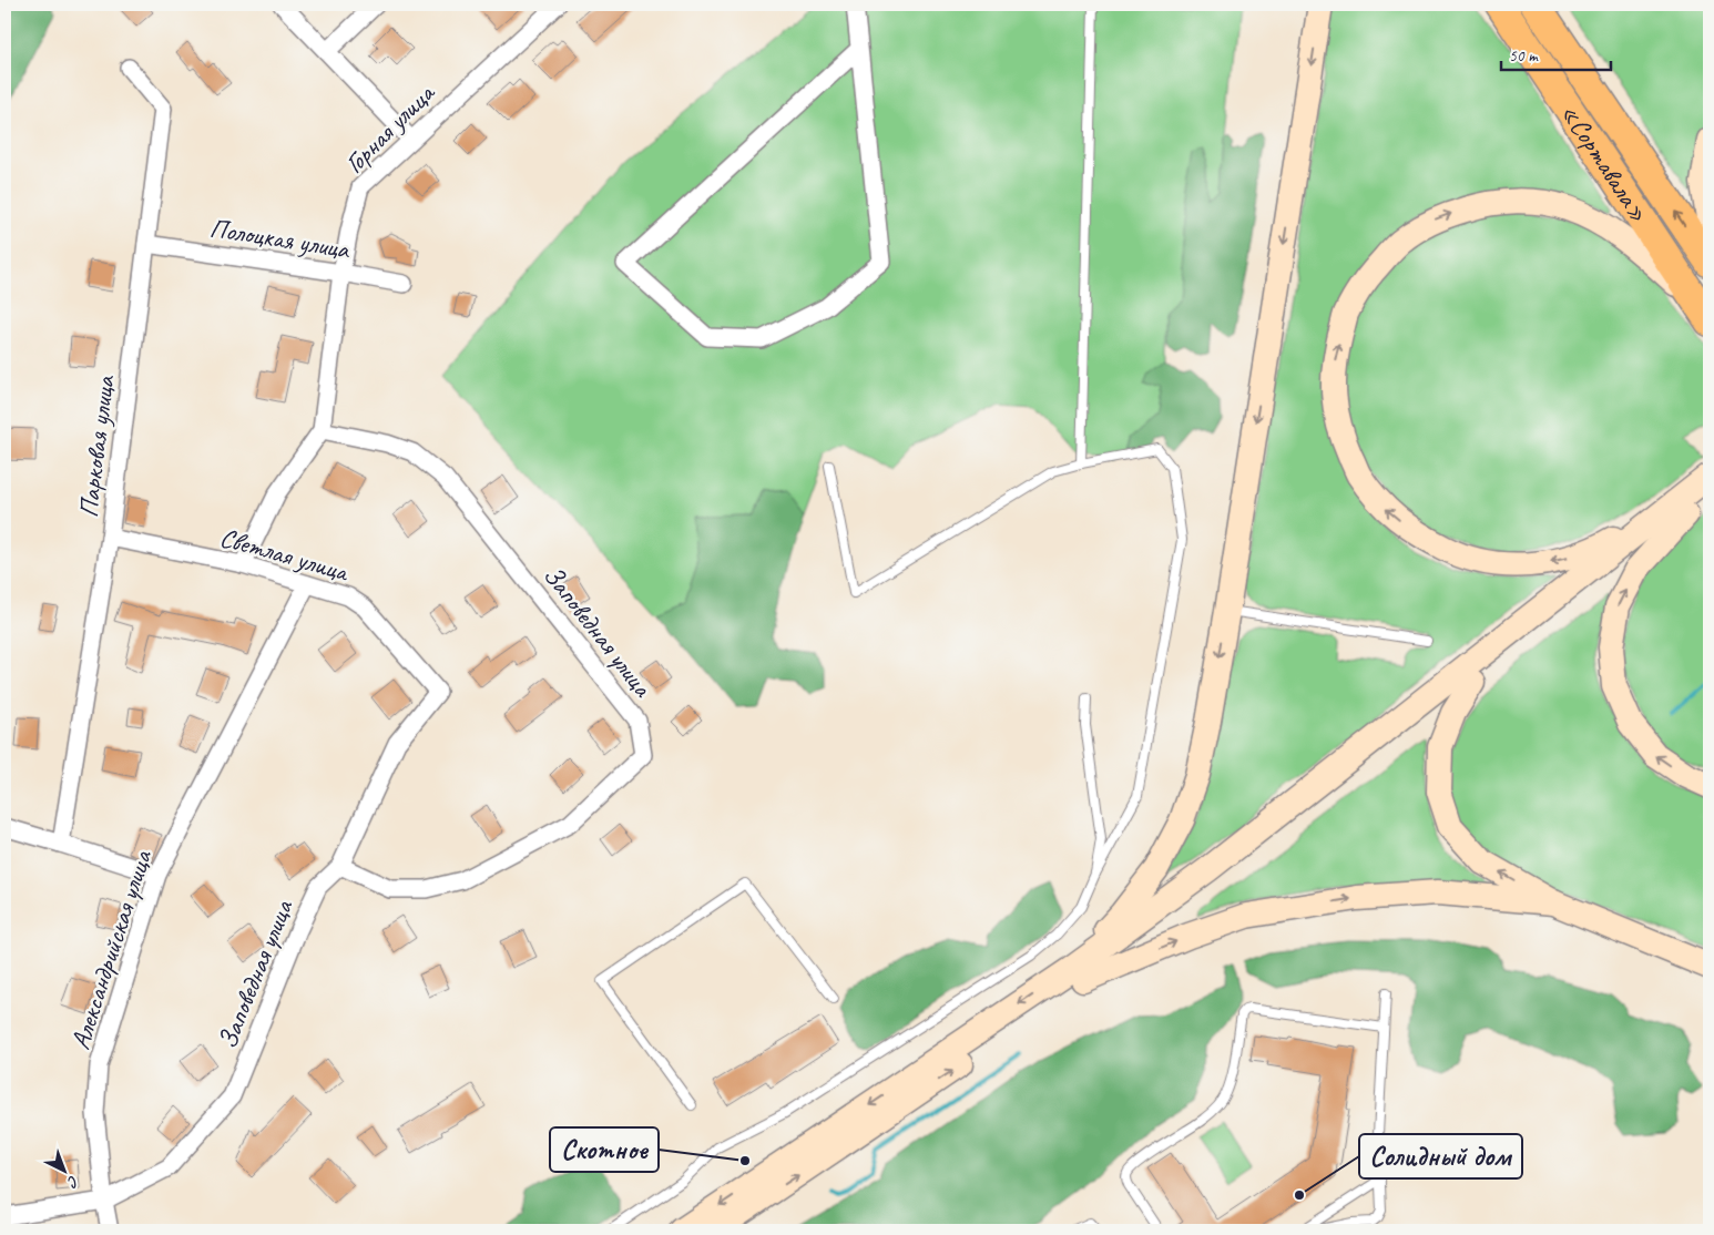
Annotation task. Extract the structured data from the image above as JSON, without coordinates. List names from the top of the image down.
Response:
{
  "streets": {
    "highway": ["«Сортавала»"],
    "street": [
      "Горная улица",
      "Полоцкая улица",
      "Парковая улица",
      "Светлая улица",
      "Заповедная улица",
      "Александрийская улица"
    ]
  },
  "crossings": [
    ["Горная улица", "Полоцкая улица"],
    ["Горная улица", "Заповедная улица"],
    ["Полоцкая улица", "Парковая улица"],
    ["Парковая улица", "Светлая улица"],
    ["Светлая улица", "Заповедная улица"],
    ["Светлая улица", "Александрийская улица"],
    ["Заповедная улица", "Александрийская улица"]
  ],
  "places": ["Скотное", "Солидный дом"],
  "scale_bar": "50 m",
  "north": "bottom right"
}
